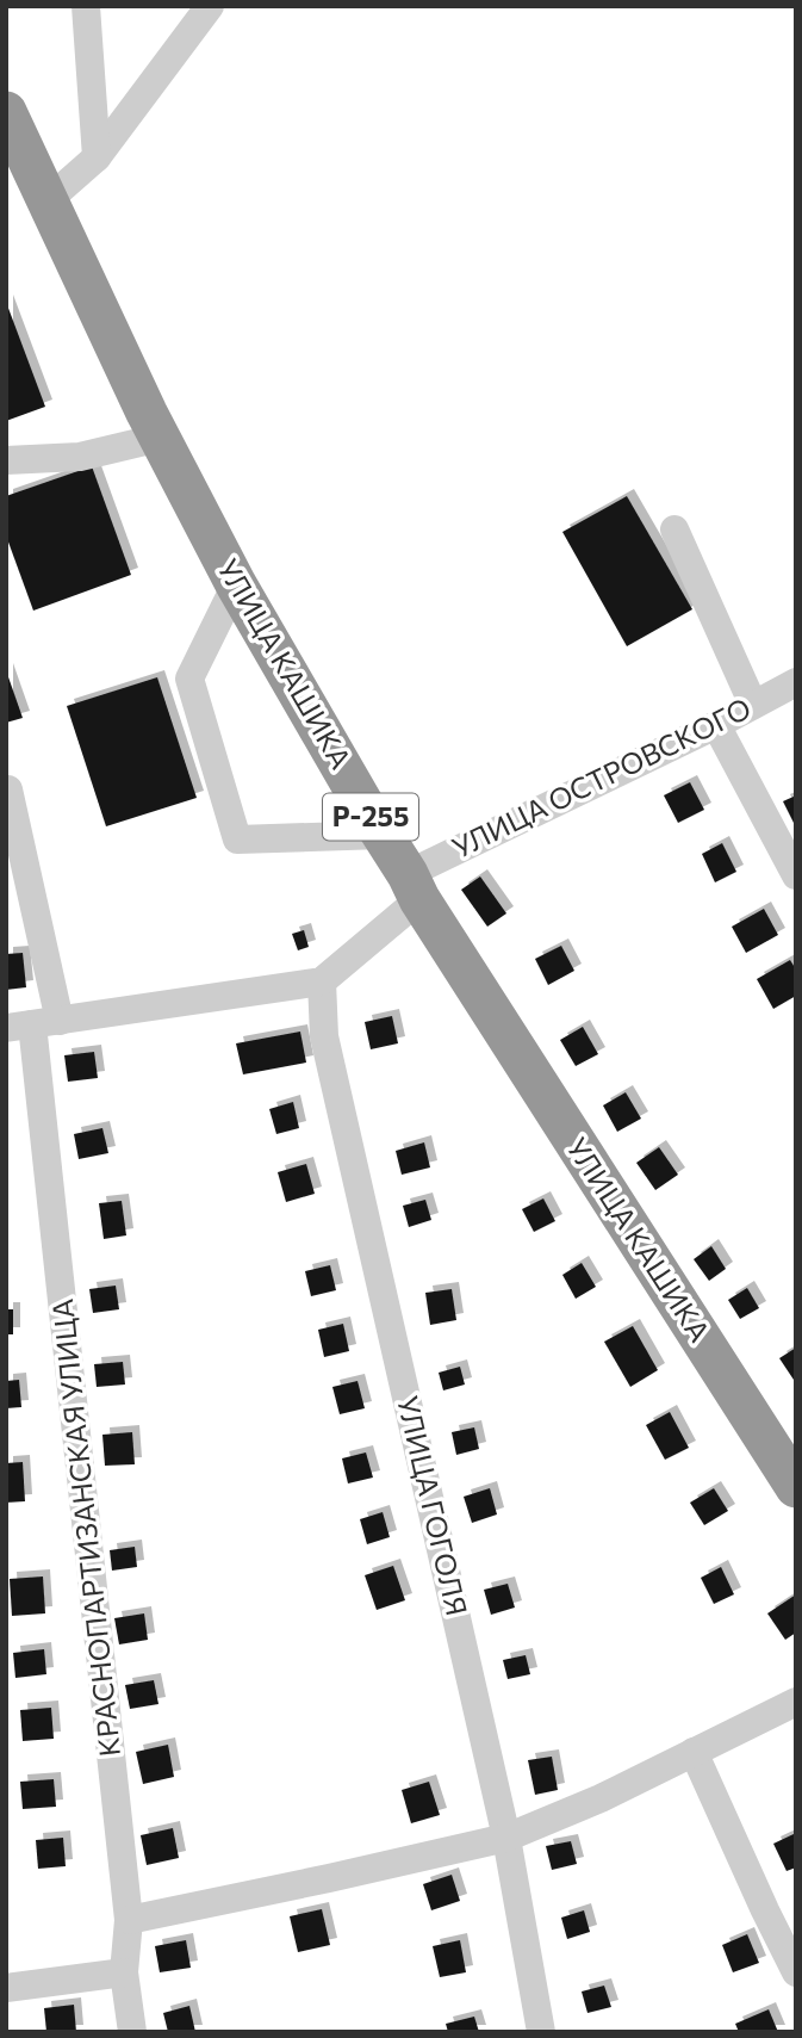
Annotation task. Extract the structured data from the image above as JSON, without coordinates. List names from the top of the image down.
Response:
{
  "streets": {
    "highway": ["УЛИЦА КАШИКА", "Р-255"],
    "street": ["УЛИЦА ОСТРОВСКОГО", "УЛИЦА ГОГОЛЯ", "КРАСНОПАРТИЗАНСКАЯ УЛИЦА"]
  },
  "crossings": [
    ["УЛИЦА КАШИКА", "УЛИЦА ОСТРОВСКОГО"],
    ["УЛИЦА ОСТРОВСКОГО", "УЛИЦА ГОГОЛЯ"]
  ]
}
